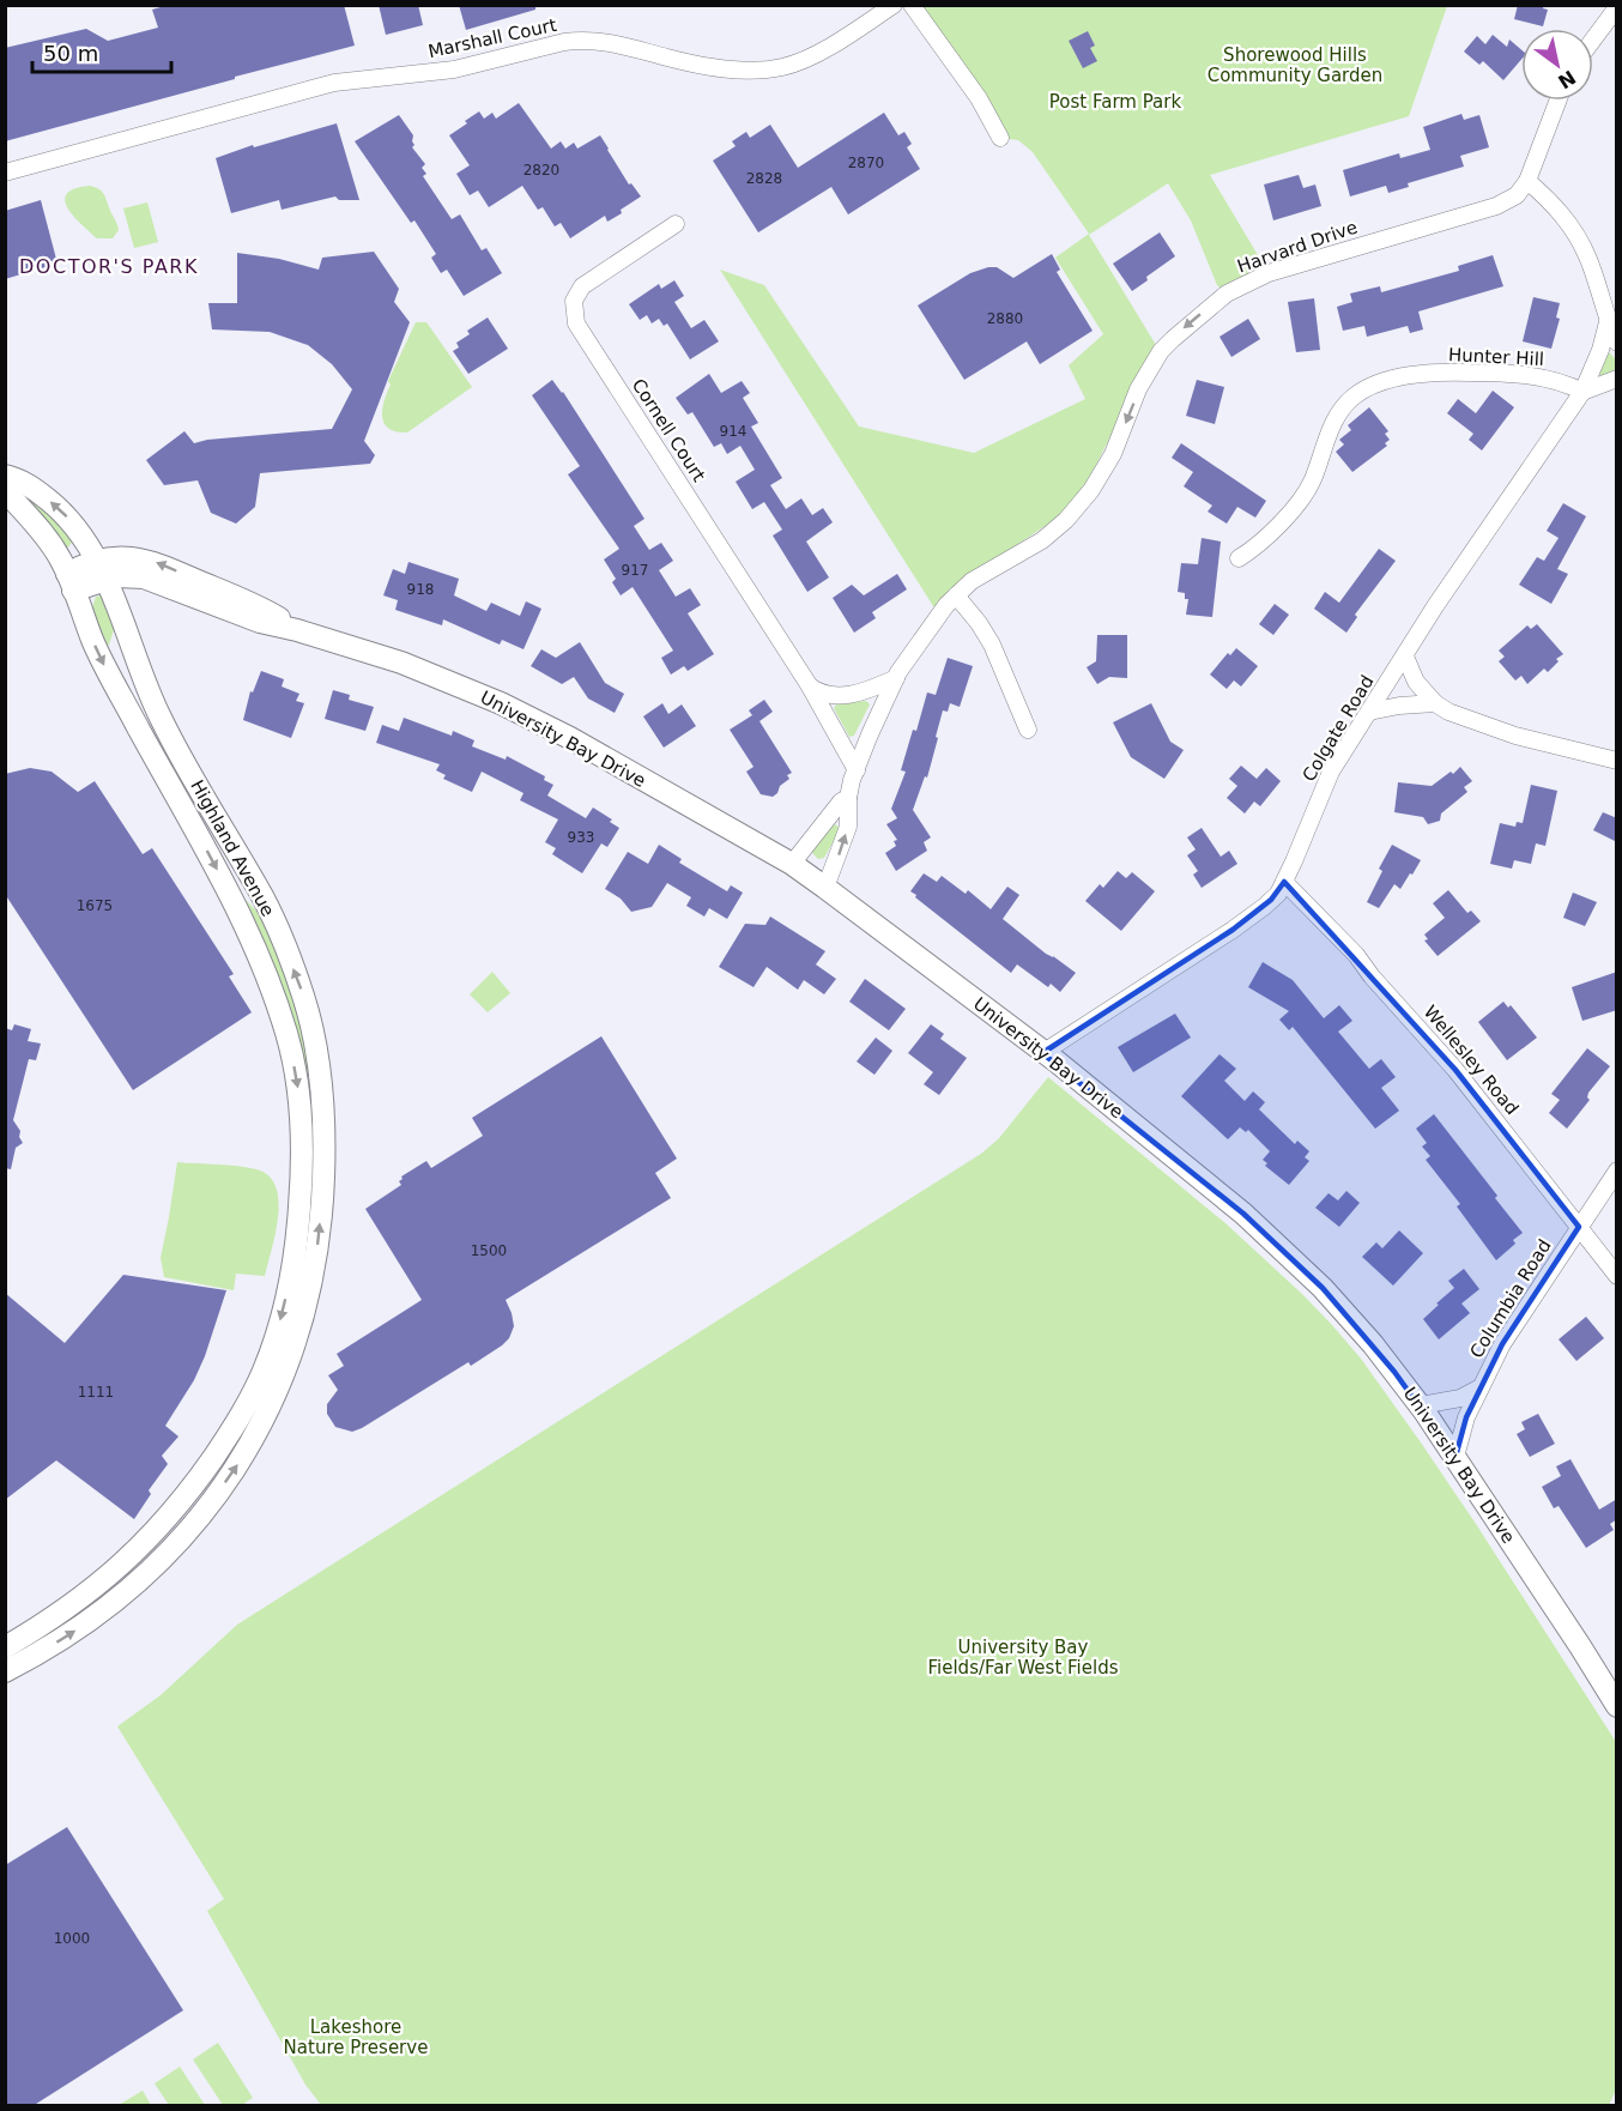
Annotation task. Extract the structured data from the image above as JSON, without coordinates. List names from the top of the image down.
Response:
{
  "streets": {
    "street": [
      "Marshall Court",
      "Harvard Drive",
      "Hunter Hill",
      "Cornell Court",
      "Colgate Road",
      "University Bay Drive",
      "Highland Avenue",
      "Wellesley Road",
      "Columbia Road"
    ]
  },
  "crossings": [
    ["Harvard Drive", "Cornell Court"],
    ["Harvard Drive", "University Bay Drive"],
    ["Hunter Hill", "Colgate Road"],
    ["Colgate Road", "University Bay Drive"],
    ["Colgate Road", "Wellesley Road"],
    ["University Bay Drive", "Highland Avenue"],
    ["University Bay Drive", "Columbia Road"],
    ["Wellesley Road", "Columbia Road"]
  ],
  "districts": ["DOCTOR'S PARK"],
  "parks": [
    "Shorewood Hills Community Garden",
    "Post Farm Park",
    "University Bay Fields/Far West Fields",
    "Lakeshore Nature Preserve"
  ],
  "house_numbers": [
    "2870",
    "2820",
    "2828",
    "2880",
    "914",
    "917",
    "918",
    "933",
    "1675",
    "1500",
    "1111",
    "1000"
  ],
  "scale_bar": "50 m",
  "north": "bottom right"
}
